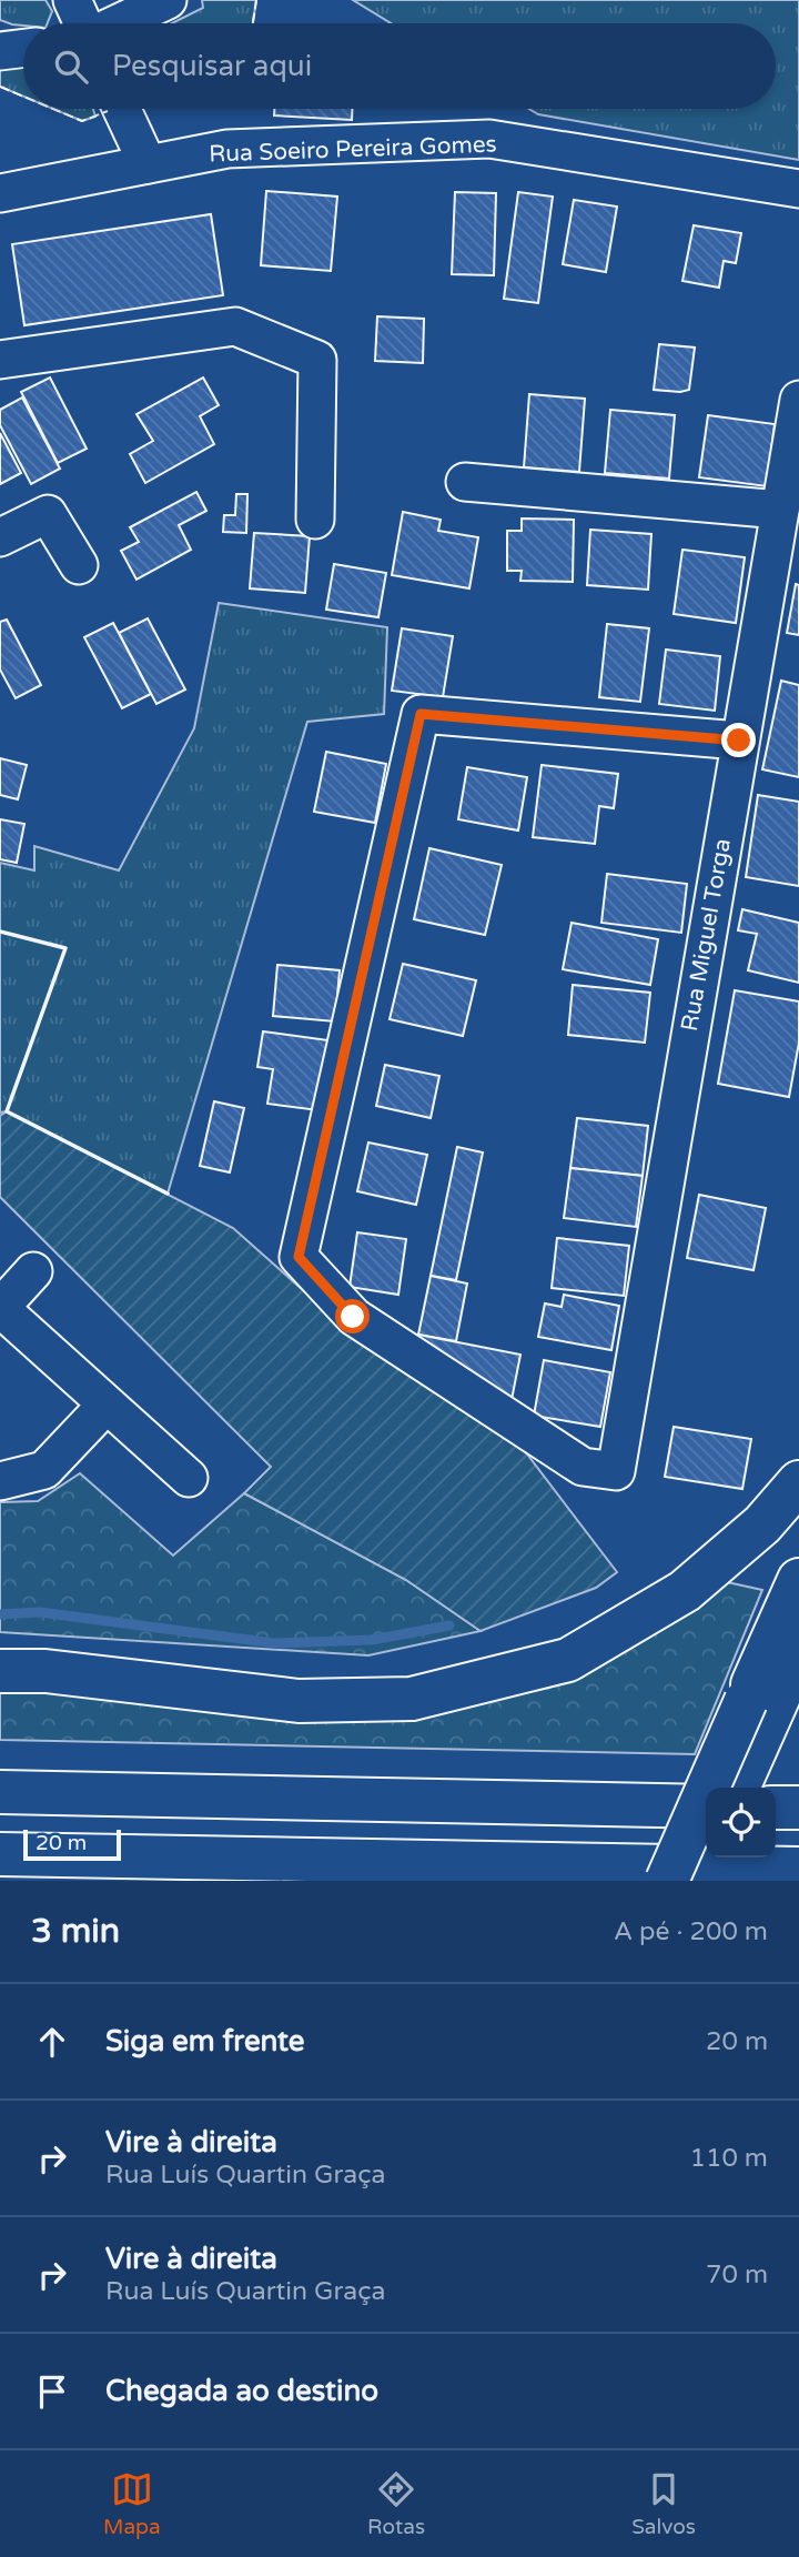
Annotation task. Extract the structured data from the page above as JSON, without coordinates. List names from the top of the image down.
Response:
{
  "streets": {
    "street": ["Rua Soeiro Pereira Gomes", "Rua Miguel Torga"]
  },
  "scale_bar": "20 m",
  "page": {
    "search": "Pesquisar aqui",
    "scale": "20 m",
    "heading": ["3 min", "A pé · 200 m"],
    "list": [
      ["Siga em frente", "20 m"],
      ["Vire à direita", "Rua Luís Quartin Graça", "110 m"],
      ["Vire à direita", "Rua Luís Quartin Graça", "70 m"],
      "Chegada ao destino"
    ],
    "nav": ["Mapa", "Rotas", "Salvos"]
  }
}
